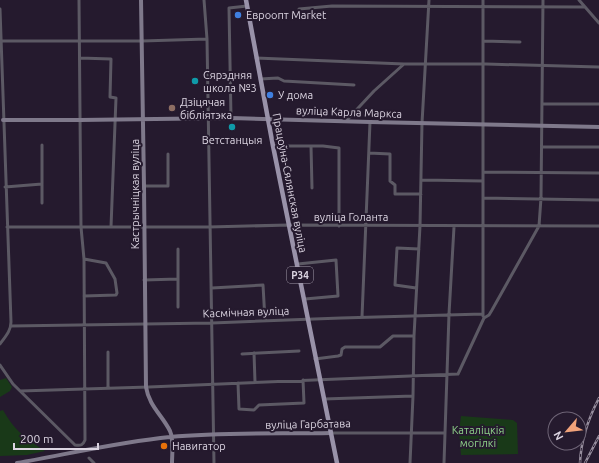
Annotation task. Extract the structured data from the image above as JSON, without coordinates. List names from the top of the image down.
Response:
{
  "streets": {
    "main road": ["Працоўна-Сялянская вуліца", "Р34"],
    "street": [
      "вуліца Карла Маркса",
      "Кастрычніцкая вуліца",
      "вуліца Голанта",
      "Касмічная вуліца",
      "вуліца Гарбатава"
    ]
  },
  "crossings": [
    ["вуліца Карла Маркса", "Працоўна-Сялянская вуліца"],
    ["вуліца Карла Маркса", "Кастрычніцкая вуліца"],
    ["Працоўна-Сялянская вуліца", "вуліца Голанта"],
    ["Працоўна-Сялянская вуліца", "Касмічная вуліца"],
    ["Працоўна-Сялянская вуліца", "вуліца Гарбатава"],
    ["Кастрычніцкая вуліца", "вуліца Голанта"],
    ["Кастрычніцкая вуліца", "Касмічная вуліца"],
    ["Кастрычніцкая вуліца", "вуліца Гарбатава"]
  ],
  "parks": ["Каталіцкія могілкі"],
  "places": [
    "Евроопт Market",
    "Сярэдняя школа №3",
    "У дома",
    "Дзіцячая бібліятэка",
    "Ветстанцыя",
    "Навигатор"
  ],
  "scale_bar": "200 m",
  "north": "bottom left"
}
